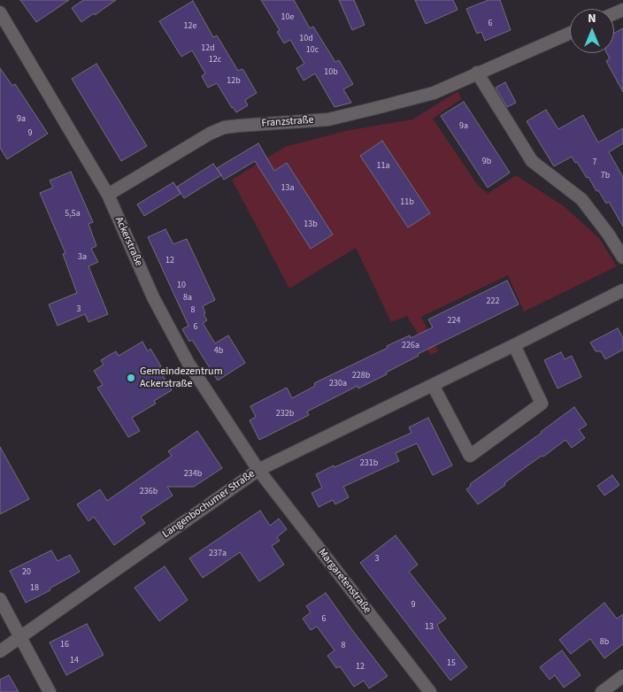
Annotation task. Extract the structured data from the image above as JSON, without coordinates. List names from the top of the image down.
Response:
{
  "streets": {
    "street": [
      "Franzstraße",
      "Ackerstraße",
      "Langenbochumer Straße",
      "Margaretenstraße"
    ]
  },
  "crossings": [
    ["Franzstraße", "Ackerstraße"],
    ["Ackerstraße", "Langenbochumer Straße"],
    ["Ackerstraße", "Margaretenstraße"],
    ["Langenbochumer Straße", "Margaretenstraße"]
  ],
  "places": ["Gemeindezentrum Ackerstraße"],
  "house_numbers": [
    "10e",
    "6",
    "12e",
    "10d",
    "12d",
    "10c",
    "12c",
    "10b",
    "12b",
    "9a",
    "9a",
    "9",
    "9b",
    "7",
    "11a",
    "7b",
    "13a",
    "11b",
    "5,5a",
    "13b",
    "3a",
    "12",
    "10",
    "8a",
    "222",
    "3",
    "8",
    "224",
    "6",
    "226a",
    "4b",
    "228b",
    "230a",
    "232b",
    "231b",
    "234b",
    "236b",
    "237a",
    "3",
    "20",
    "18",
    "9",
    "6",
    "13",
    "8b",
    "16",
    "8",
    "14",
    "15",
    "12"
  ],
  "north": "top"
}
